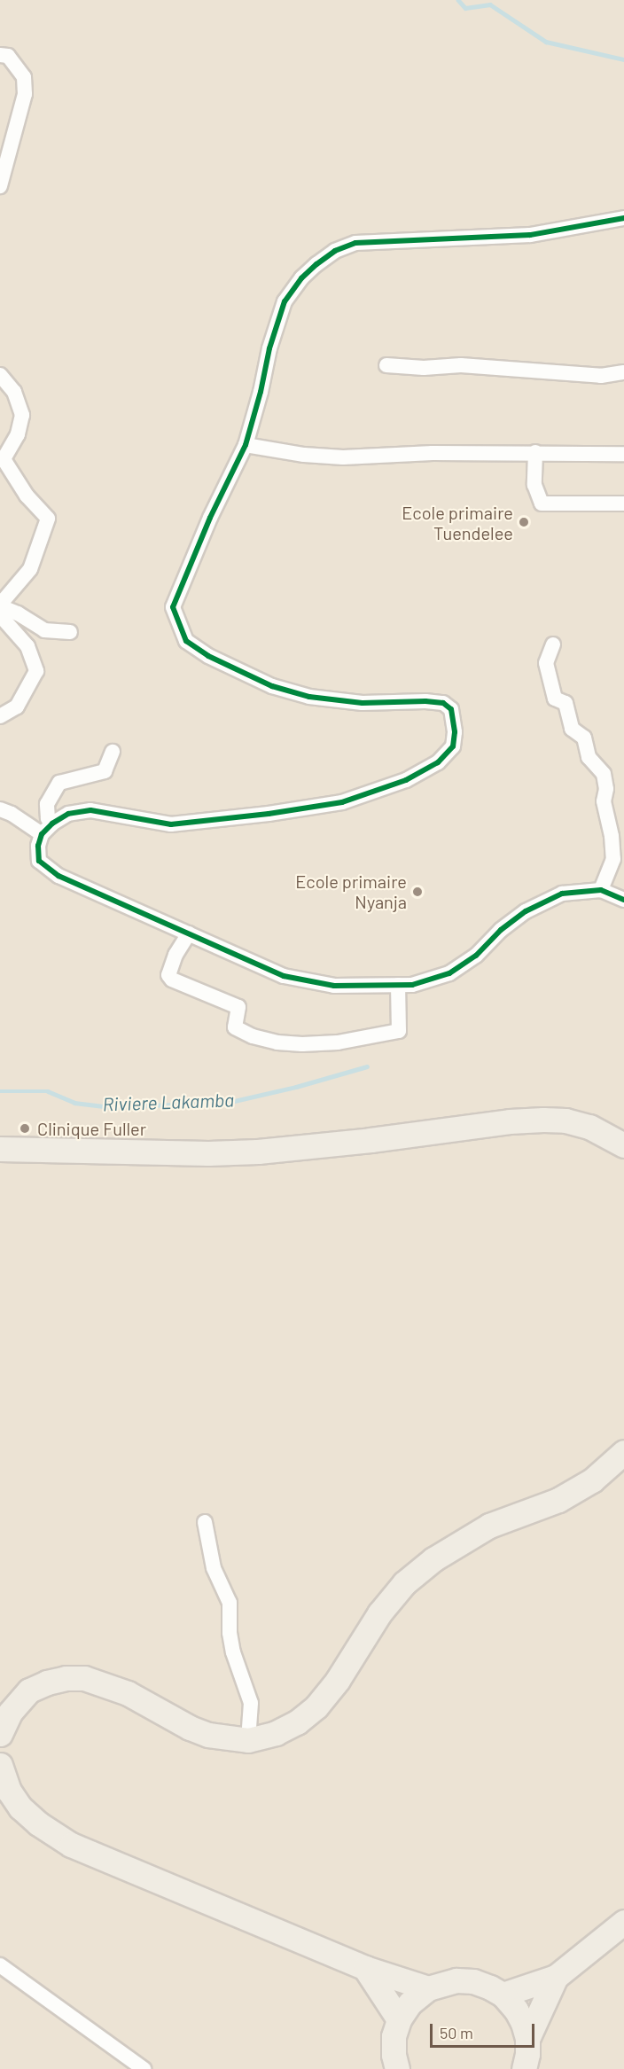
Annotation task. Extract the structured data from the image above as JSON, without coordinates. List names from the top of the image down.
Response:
{
  "water": ["Riviere Lakamba"],
  "places": ["Ecole primaire Tuendelee", "Ecole primaire Nyanja", "Clinique Fuller"],
  "scale_bar": "50 m"
}
